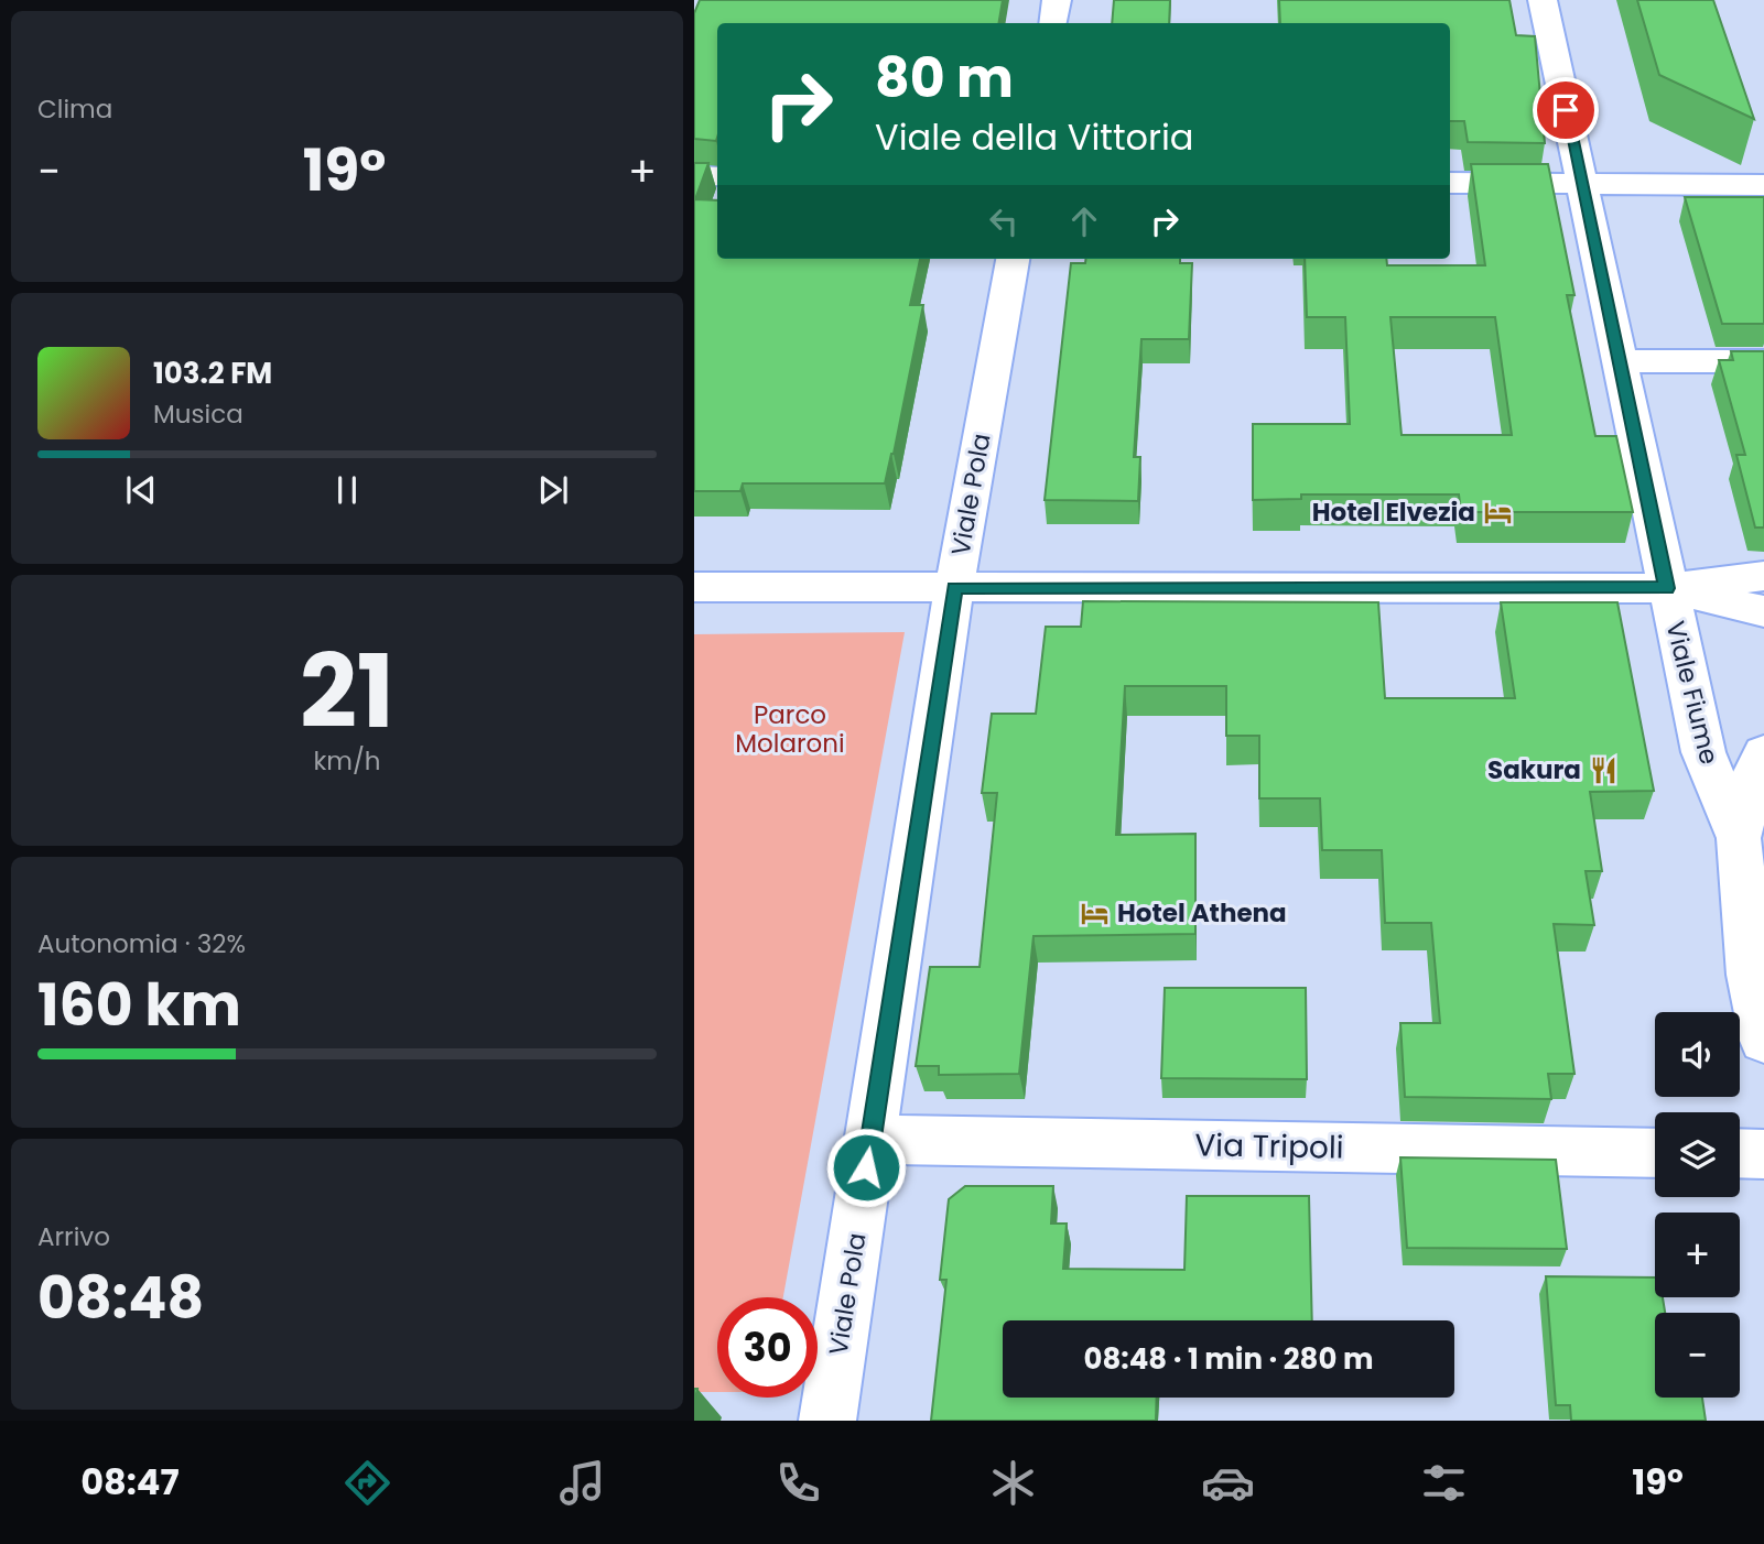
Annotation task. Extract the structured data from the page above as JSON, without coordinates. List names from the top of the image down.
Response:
{
  "streets": {
    "street": ["Viale Pola", "Viale Fiume", "Via Tripoli"]
  },
  "crossings": [
    ["Viale Pola", "Via Tripoli"]
  ],
  "parks": ["Parco Molaroni"],
  "places": {
    "hotel": ["Hotel Elvezia", "Hotel Athena"],
    "restaurant": ["Sakura"]
  },
  "page": {
    "tile": [
      "Clima",
      ["21", "km/h"],
      ["Autonomia · 32%", "160 km"],
      ["Arrivo", "08:48"]
    ],
    "turn": ["80 m", "Viale della Vittoria"],
    "heat": ["−", "19°", "+"],
    "song": ["103.2 FM", "Musica"],
    "map_buttons": ["+", "−"],
    "limit": "30",
    "trip": "08:48 · 1 min · 280 m",
    "tabs": ["08:47", "19°"]
  }
}
